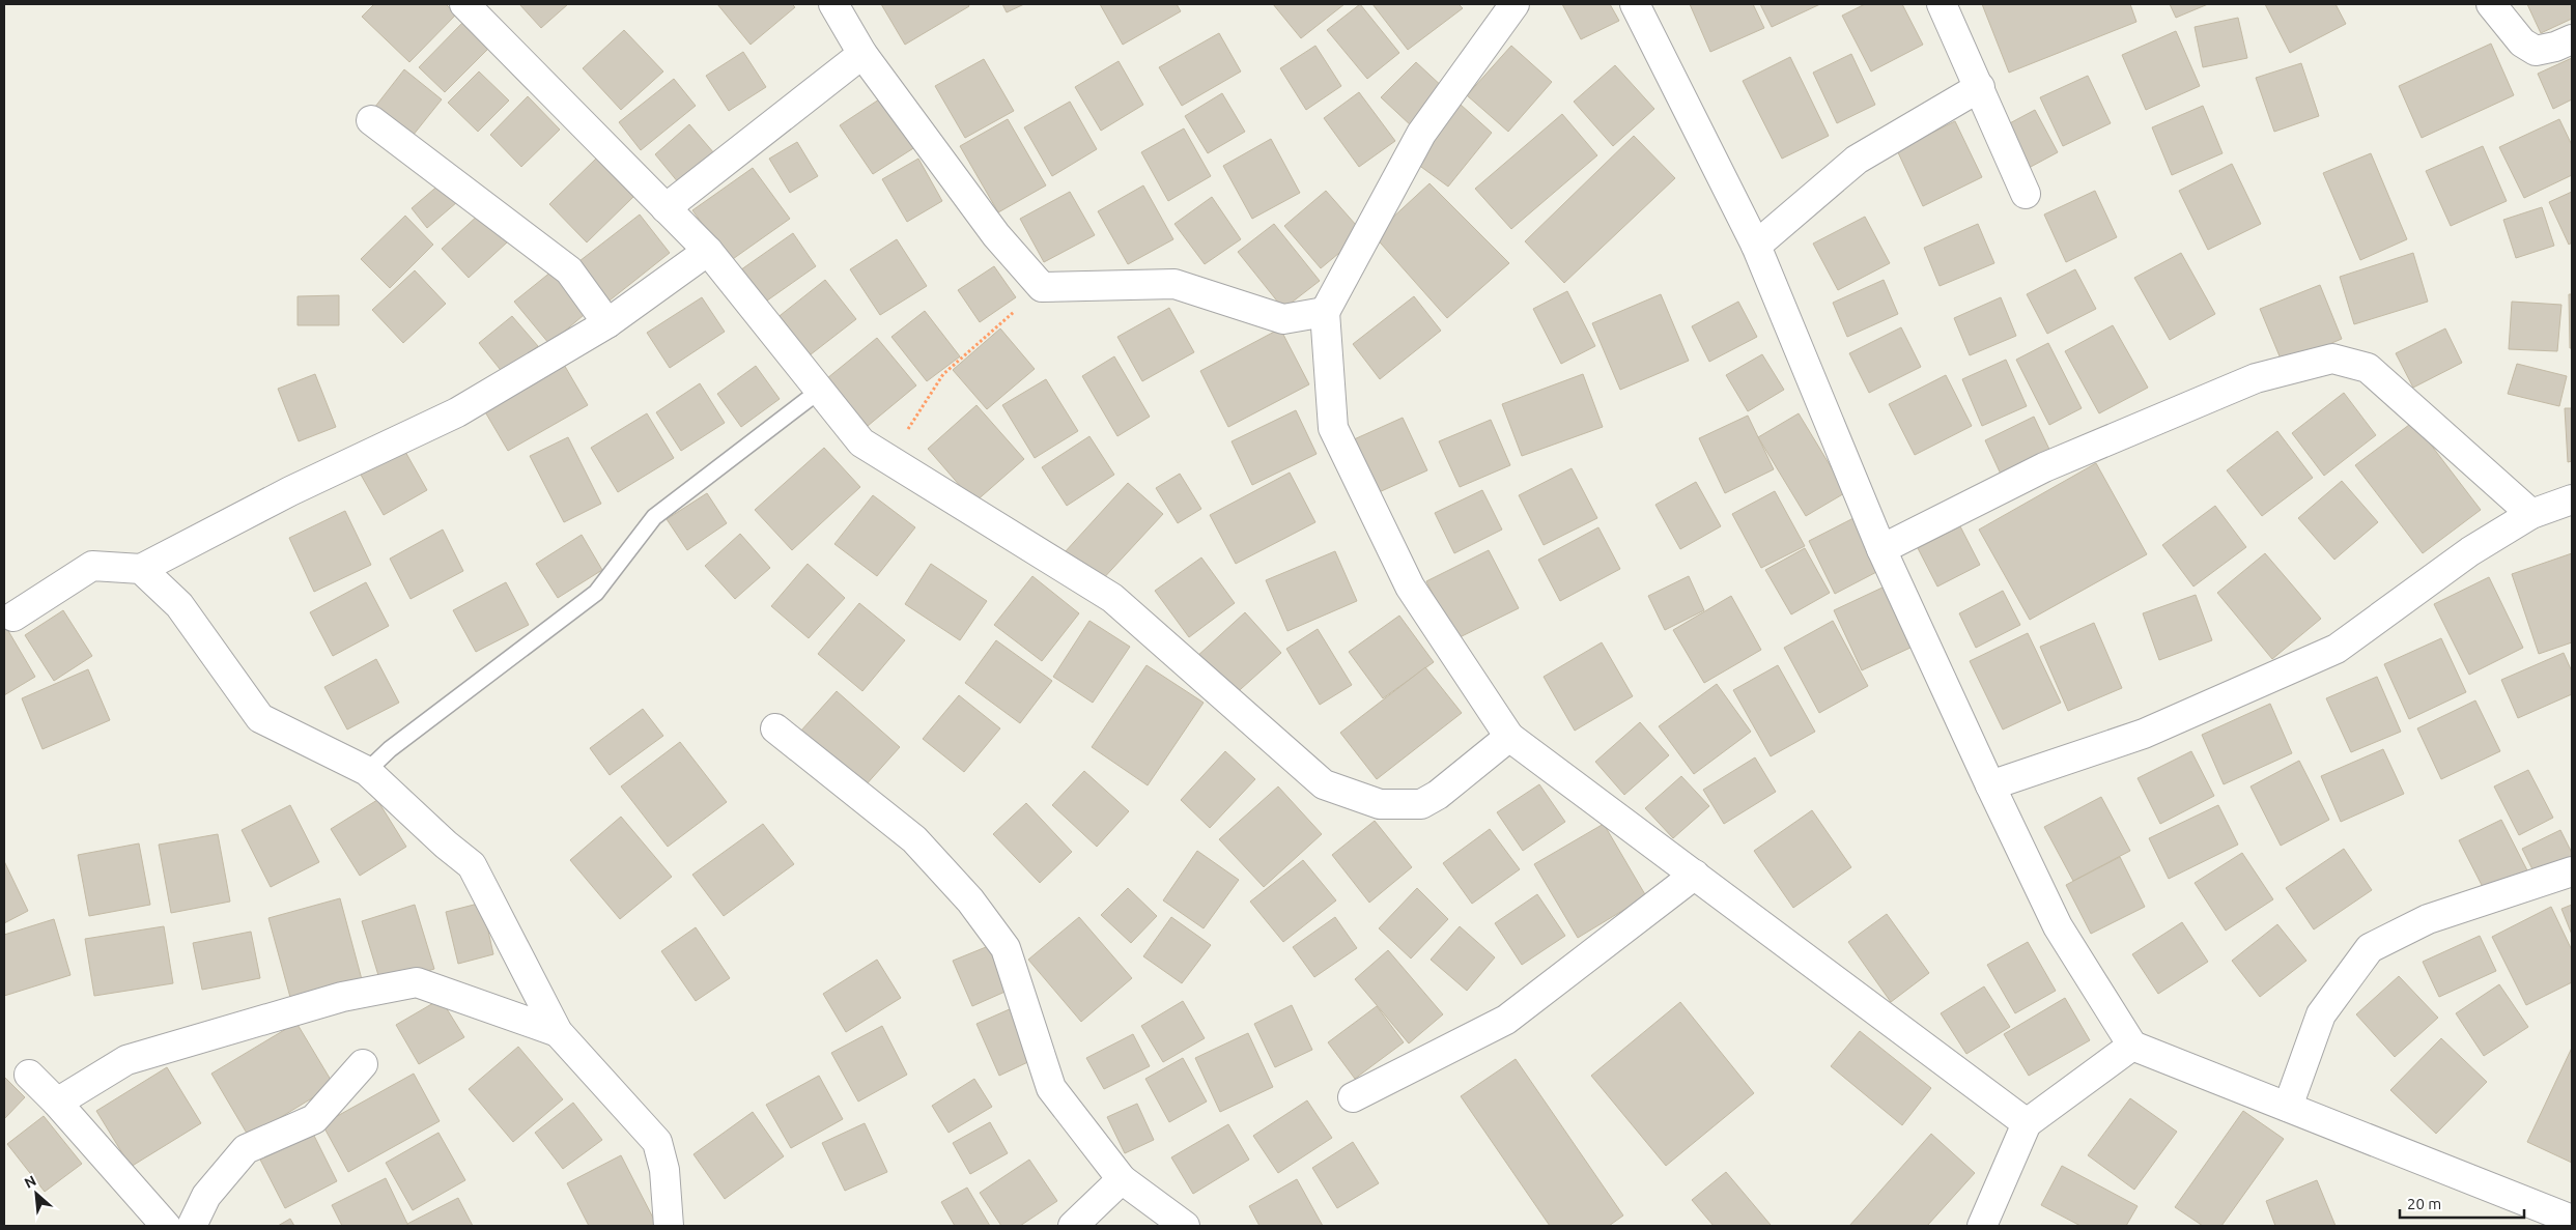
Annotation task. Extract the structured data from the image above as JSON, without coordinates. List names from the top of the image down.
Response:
{
  "scale_bar": "20 m",
  "north": "top left"
}
